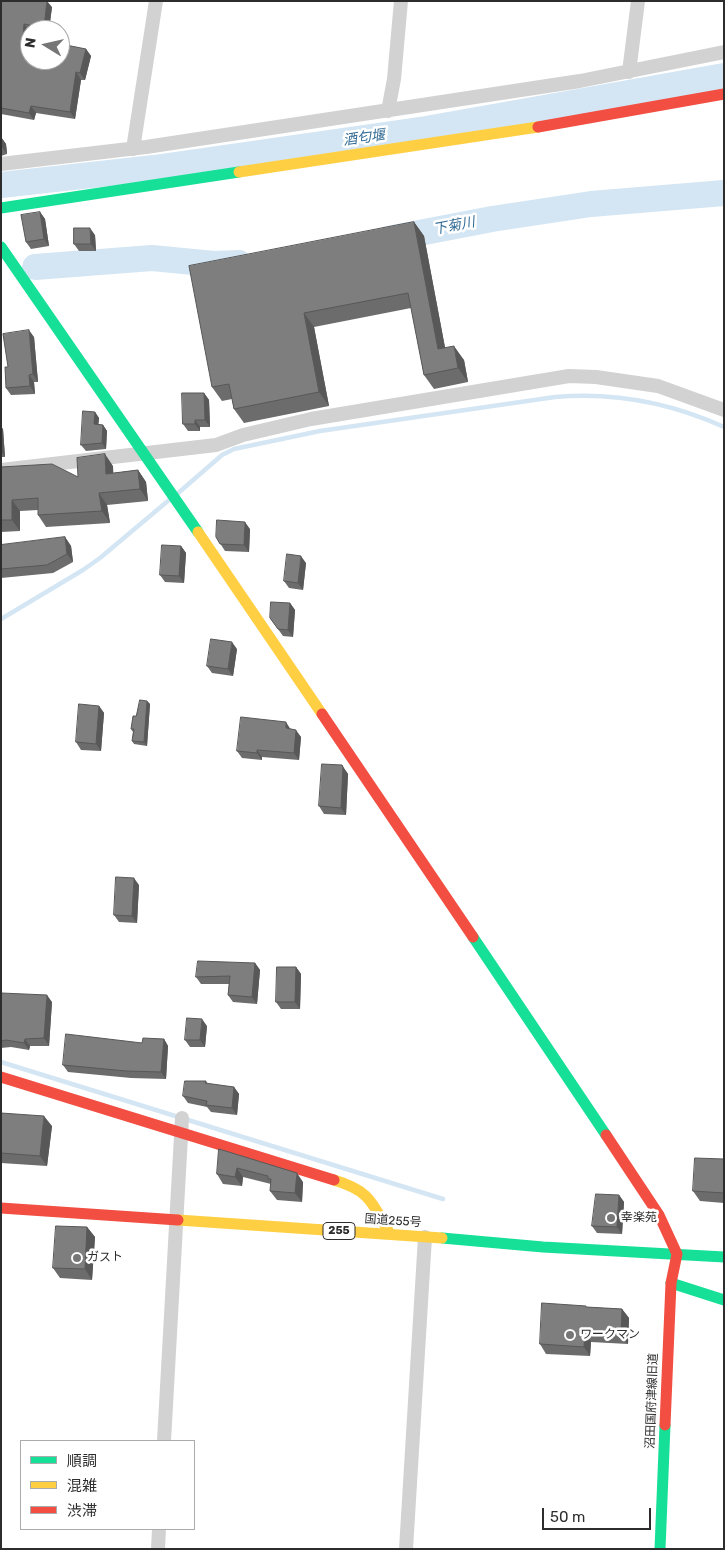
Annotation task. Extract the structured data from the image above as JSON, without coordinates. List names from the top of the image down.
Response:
{
  "streets": {
    "main road": ["国道255号", "255", "沼田国府津線旧道"]
  },
  "crossings": [
    ["国道255号", "沼田国府津線旧道"]
  ],
  "water": ["酒匂堰", "下菊川"],
  "places": ["幸楽苑", "ガスト", "ワークマン"],
  "legend": ["順調", "混雑", "渋滞"],
  "scale_bar": "50 m",
  "north": "left"
}
